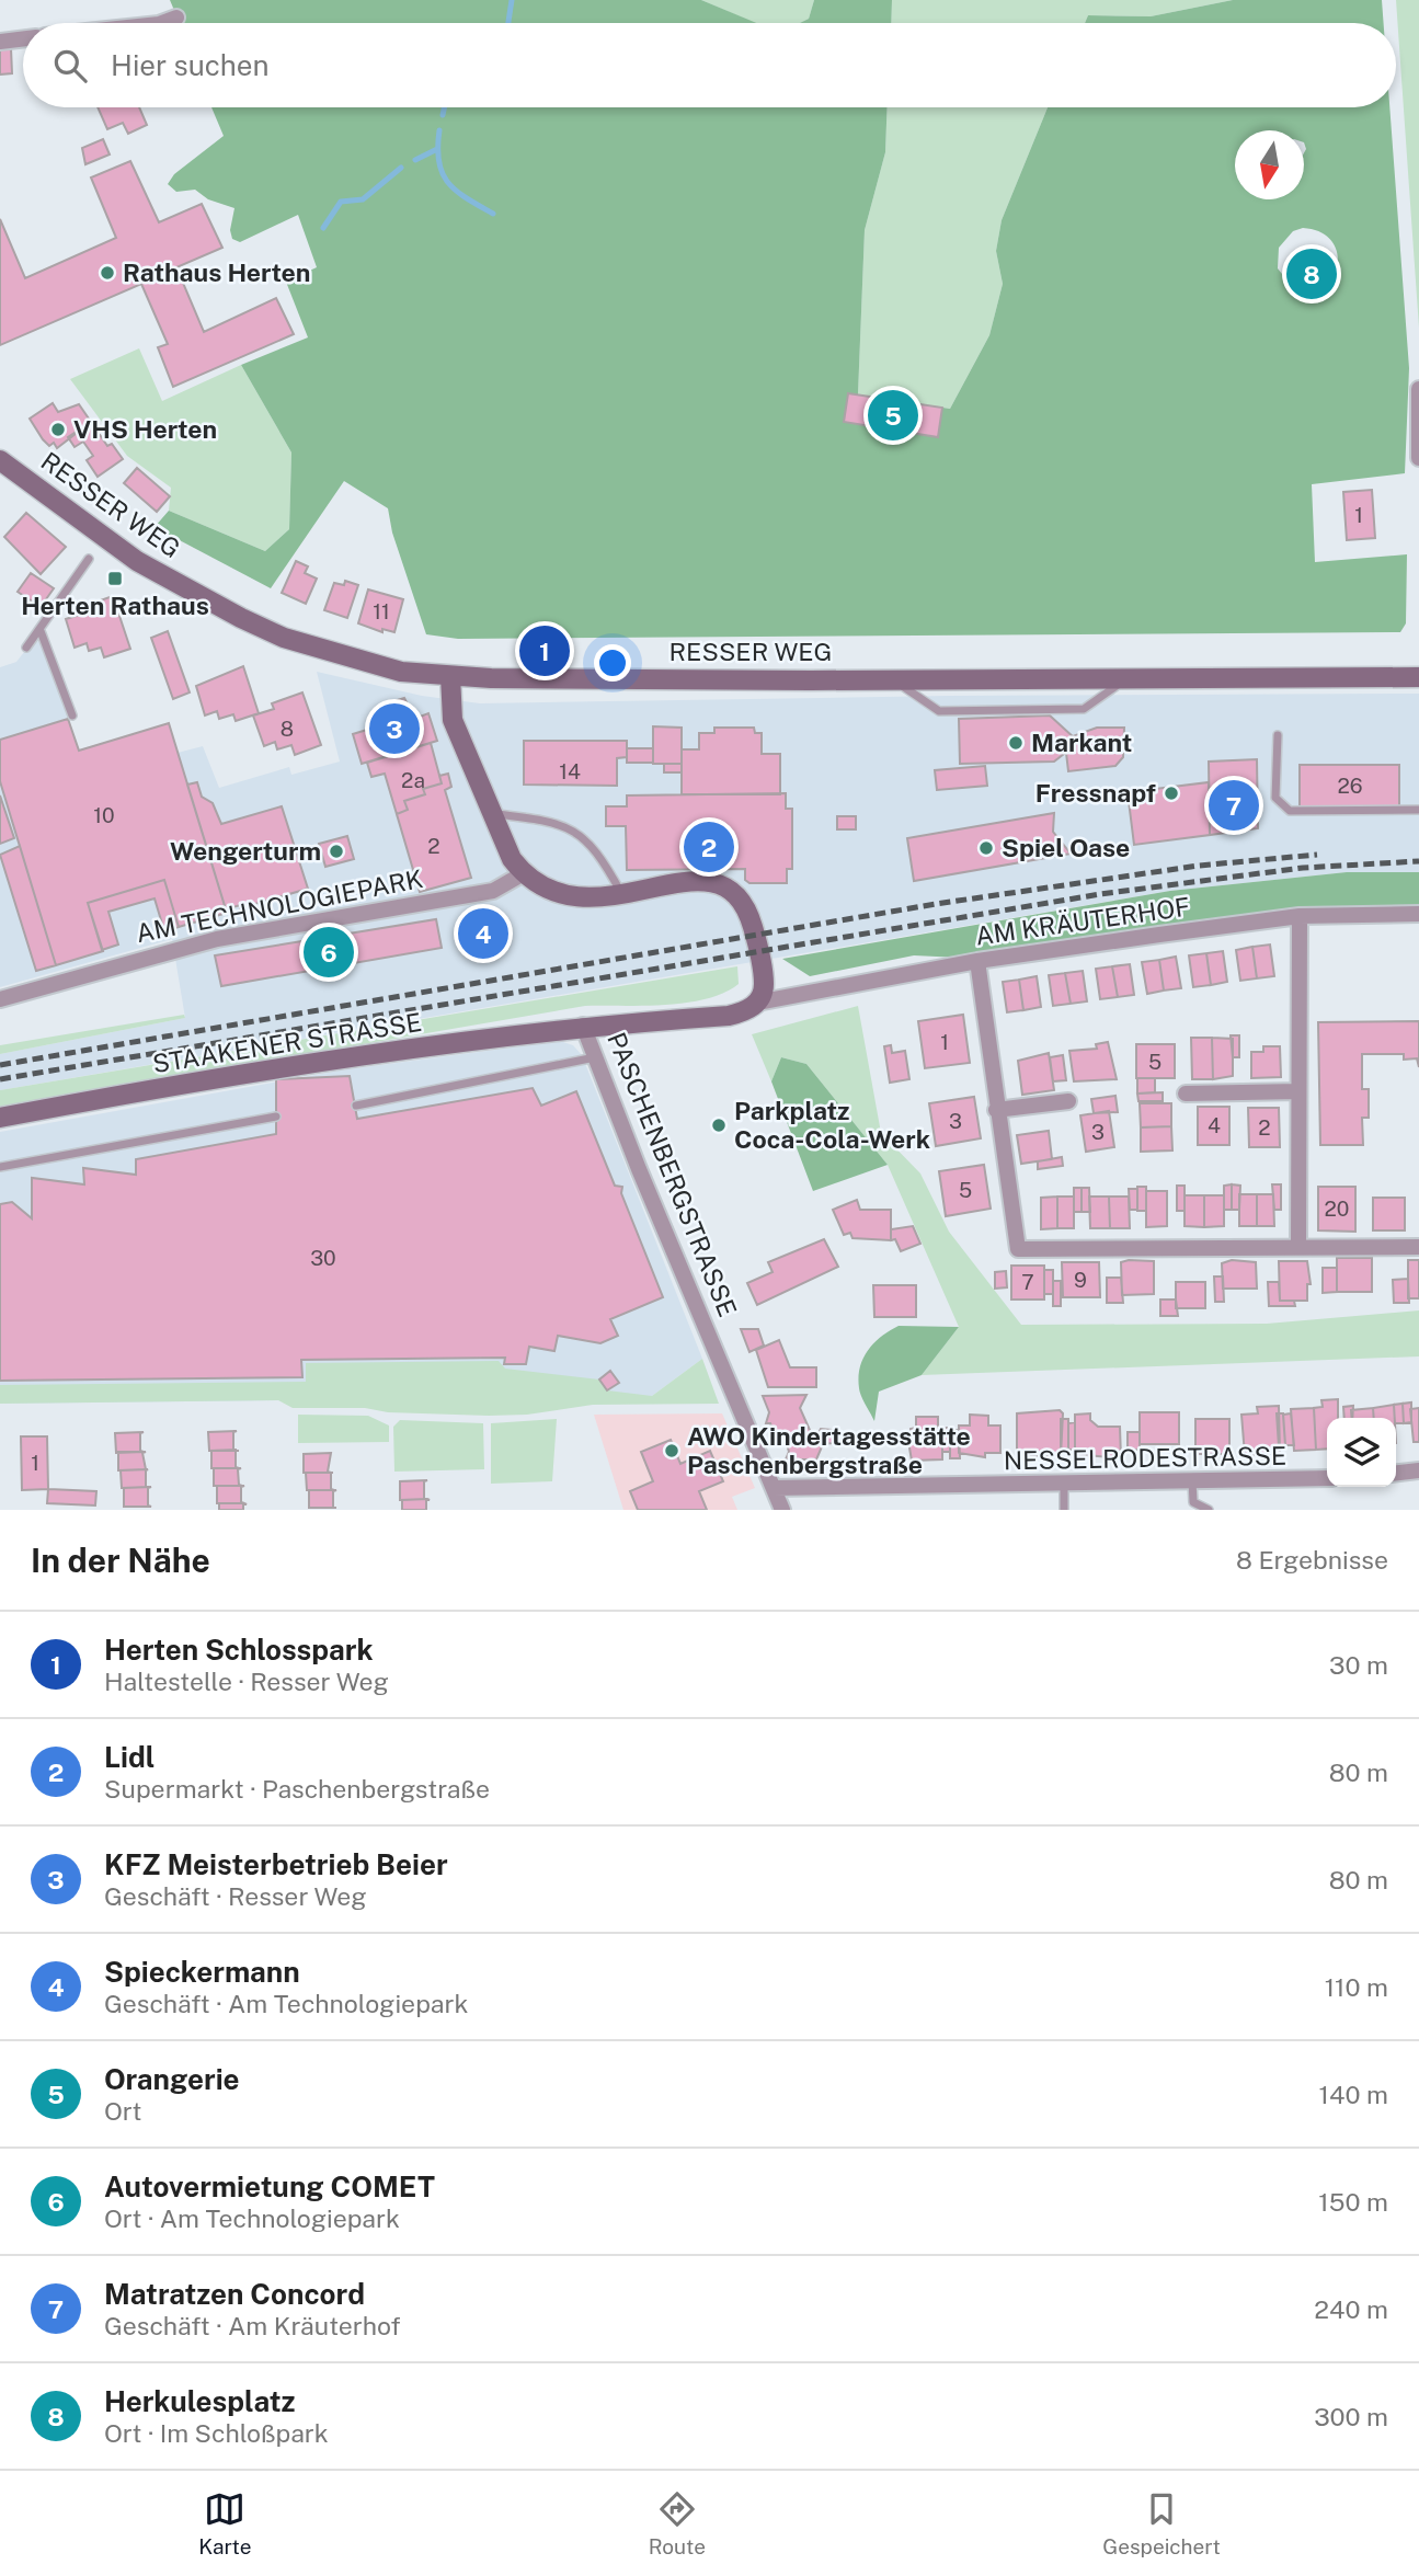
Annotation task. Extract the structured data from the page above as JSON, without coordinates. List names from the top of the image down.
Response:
{
  "streets": {
    "main road": ["RESSER WEG", "STAAKENER STRASSE", "PASCHENBERGSTRASSE"],
    "street": ["AM TECHNOLOGIEPARK", "AM KRÄUTERHOF", "NESSELRODESTRASSE"]
  },
  "crossings": [
    ["AM KRÄUTERHOF", "PASCHENBERGSTRASSE"],
    ["STAAKENER STRASSE", "PASCHENBERGSTRASSE"],
    ["PASCHENBERGSTRASSE", "NESSELRODESTRASSE"]
  ],
  "places": {
    "other": [
      "Rathaus Herten",
      "VHS Herten",
      "Markant",
      "Fressnapf",
      "Spiel Oase",
      "Wengerturm",
      "Parkplatz Coca-Cola-Werk",
      "AWO Kindertagesstätte Paschenbergstraße"
    ],
    "transit": ["Herten Rathaus"]
  },
  "house_numbers": [
    "1",
    "11",
    "8",
    "14",
    "2a",
    "26",
    "10",
    "2",
    "1",
    "5",
    "3",
    "4",
    "2",
    "3",
    "5",
    "20",
    "30",
    "9",
    "7",
    "1"
  ],
  "north": "bottom",
  "page": {
    "search": "Hier suchen",
    "pins": [
      "8",
      "5",
      "1",
      "3",
      "7",
      "2",
      "4",
      "6"
    ],
    "heading": ["In der Nähe", "8 Ergebnisse"],
    "list": [
      {
        "mark": "1",
        "name": "Herten Schlosspark",
        "note": "Haltestelle · Resser Weg",
        "value": "30 m"
      },
      {
        "mark": "2",
        "name": "Lidl",
        "note": "Supermarkt · Paschenbergstraße",
        "value": "80 m"
      },
      {
        "mark": "3",
        "name": "KFZ Meisterbetrieb Beier",
        "note": "Geschäft · Resser Weg",
        "value": "80 m"
      },
      {
        "mark": "4",
        "name": "Spieckermann",
        "note": "Geschäft · Am Technologiepark",
        "value": "110 m"
      },
      {
        "mark": "5",
        "name": "Orangerie",
        "note": "Ort",
        "value": "140 m"
      },
      {
        "mark": "6",
        "name": "Autovermietung COMET",
        "note": "Ort · Am Technologiepark",
        "value": "150 m"
      },
      {
        "mark": "7",
        "name": "Matratzen Concord",
        "note": "Geschäft · Am Kräuterhof",
        "value": "240 m"
      },
      {
        "mark": "8",
        "name": "Herkulesplatz",
        "note": "Ort · Im Schloßpark",
        "value": "300 m"
      }
    ],
    "nav": ["Karte", "Route", "Gespeichert"]
  }
}
